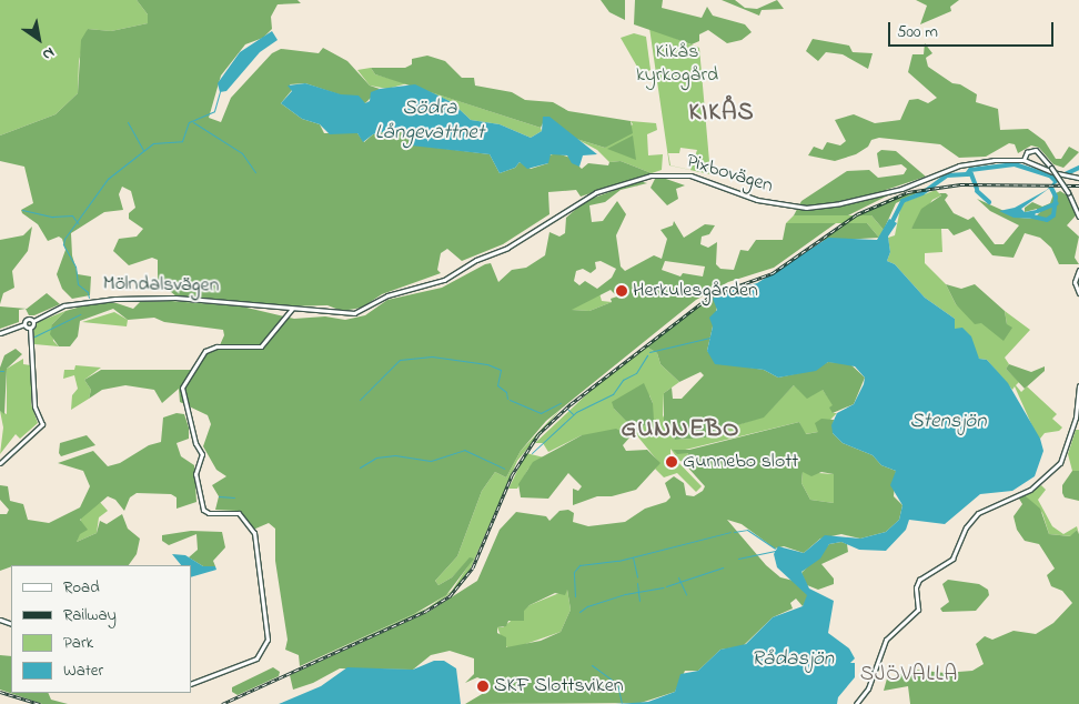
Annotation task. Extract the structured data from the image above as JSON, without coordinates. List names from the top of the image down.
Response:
{
  "streets": {
    "street": ["Pixbovägen", "Mölndalsvägen"]
  },
  "crossings": [
    ["Pixbovägen", "Mölndalsvägen"]
  ],
  "districts": ["KIKÅS", "GUNNEBO", "SJÖVALLA"],
  "water": ["Södra Långevattnet", "Stensjön", "Rådasjön"],
  "parks": ["Kikås kyrkogård"],
  "places": ["Herkulesgården", "Gunnebo slott", "SKF Slottsviken"],
  "legend": [
    "Road",
    "Railway",
    "Park",
    "Water"
  ],
  "scale_bar": "500 m",
  "north": "bottom right"
}
